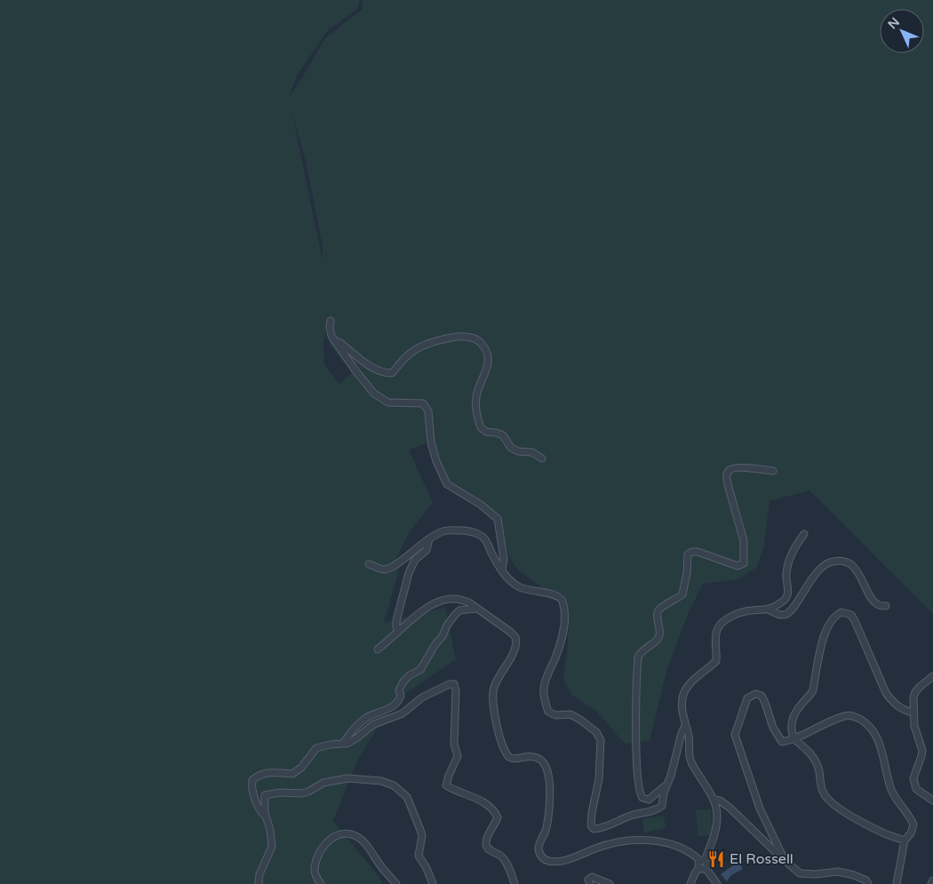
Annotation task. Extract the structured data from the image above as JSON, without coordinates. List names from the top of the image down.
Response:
{
  "places": {
    "restaurant": ["El Rossell"]
  },
  "north": "top left"
}
